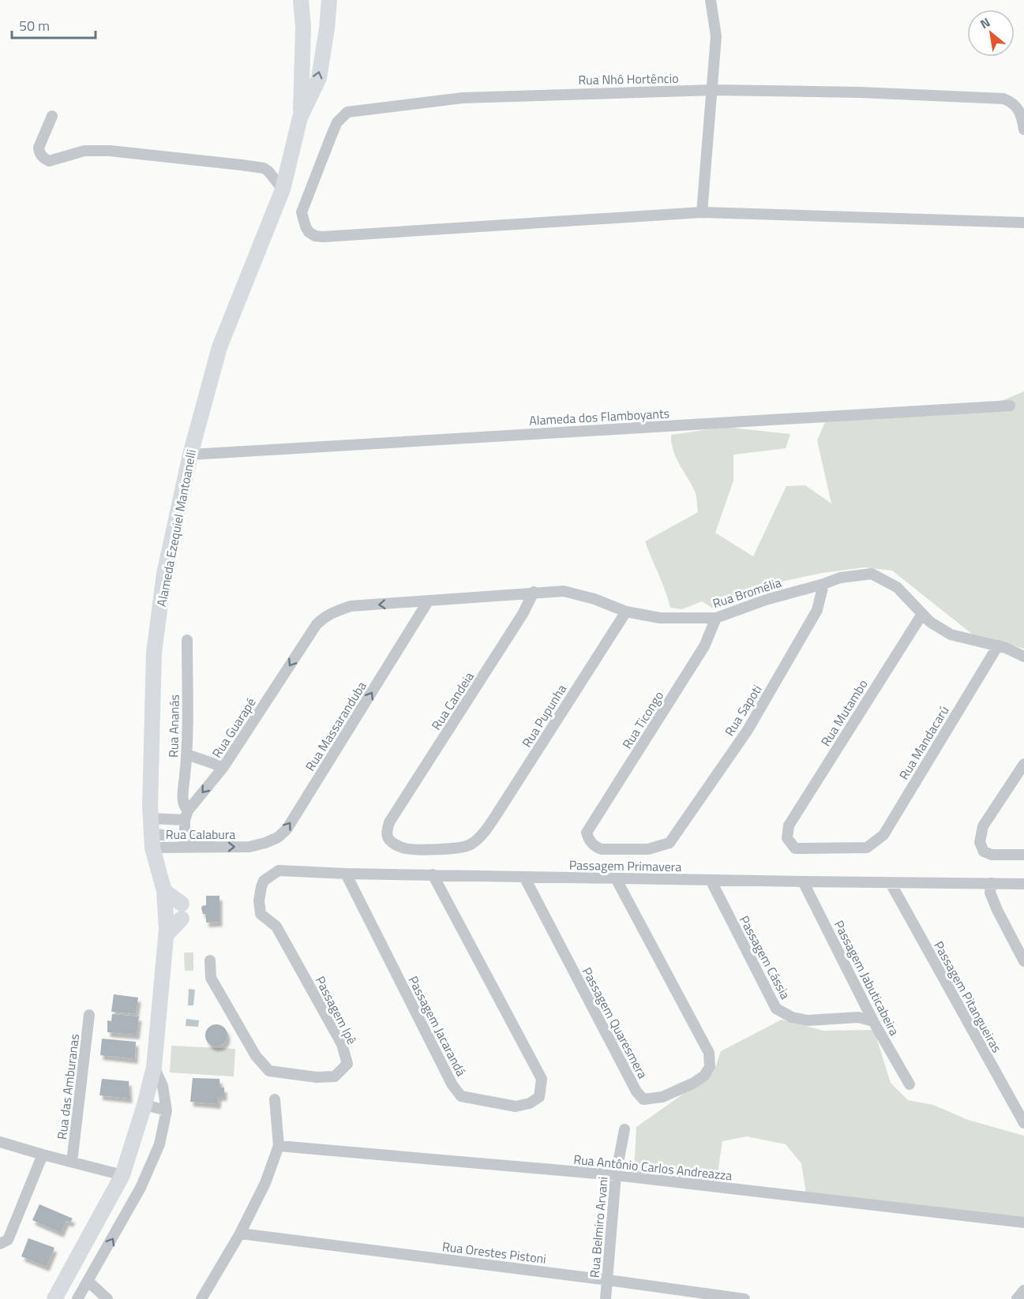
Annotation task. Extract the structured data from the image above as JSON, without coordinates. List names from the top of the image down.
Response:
{
  "streets": {
    "main road": ["Alameda Ezequiel Mantoanelli"],
    "street": [
      "Rua Nhô Hortêncio",
      "Alameda dos Flamboyants",
      "Rua Bromélia",
      "Rua Candeia",
      "Rua Sapoti",
      "Rua Mutambo",
      "Rua Pupunha",
      "Rua Ticongo",
      "Rua Ananás",
      "Rua Massaranduba",
      "Rua Guarapé",
      "Rua Mandacarú",
      "Rua Calabura",
      "Passagem Primavera",
      "Passagem Cássia",
      "Passagem Jabuticabeira",
      "Passagem Pitangueiras",
      "Passagem Ipê",
      "Passagem Quaresmera",
      "Passagem Jacarandá",
      "Rua das Amburanas",
      "Rua Antônio Carlos Andreazza",
      "Rua Belmiro Arvani",
      "Rua Orestes Pistoni"
    ]
  },
  "crossings": [
    ["Alameda dos Flamboyants", "Alameda Ezequiel Mantoanelli"],
    ["Alameda Ezequiel Mantoanelli", "Rua Calabura"],
    ["Rua Bromélia", "Rua Candeia"],
    ["Rua Bromélia", "Rua Sapoti"],
    ["Rua Bromélia", "Rua Mutambo"],
    ["Rua Bromélia", "Rua Pupunha"],
    ["Rua Bromélia", "Rua Ticongo"],
    ["Rua Bromélia", "Rua Massaranduba"],
    ["Rua Bromélia", "Rua Guarapé"],
    ["Rua Bromélia", "Rua Mandacarú"],
    ["Rua Candeia", "Rua Pupunha"],
    ["Rua Sapoti", "Rua Ticongo"],
    ["Rua Mutambo", "Rua Mandacarú"],
    ["Rua Ananás", "Rua Guarapé"],
    ["Rua Massaranduba", "Rua Calabura"],
    ["Passagem Primavera", "Passagem Cássia"],
    ["Passagem Primavera", "Passagem Jabuticabeira"],
    ["Passagem Primavera", "Passagem Pitangueiras"],
    ["Passagem Primavera", "Passagem Ipê"],
    ["Passagem Primavera", "Passagem Quaresmera"],
    ["Passagem Primavera", "Passagem Jacarandá"],
    ["Passagem Cássia", "Passagem Jabuticabeira"],
    ["Rua Antônio Carlos Andreazza", "Rua Belmiro Arvani"],
    ["Rua Belmiro Arvani", "Rua Orestes Pistoni"]
  ],
  "one_way": ["Rua Massaranduba", "Rua Guarapé"],
  "scale_bar": "50 m",
  "north": "top left"
}
